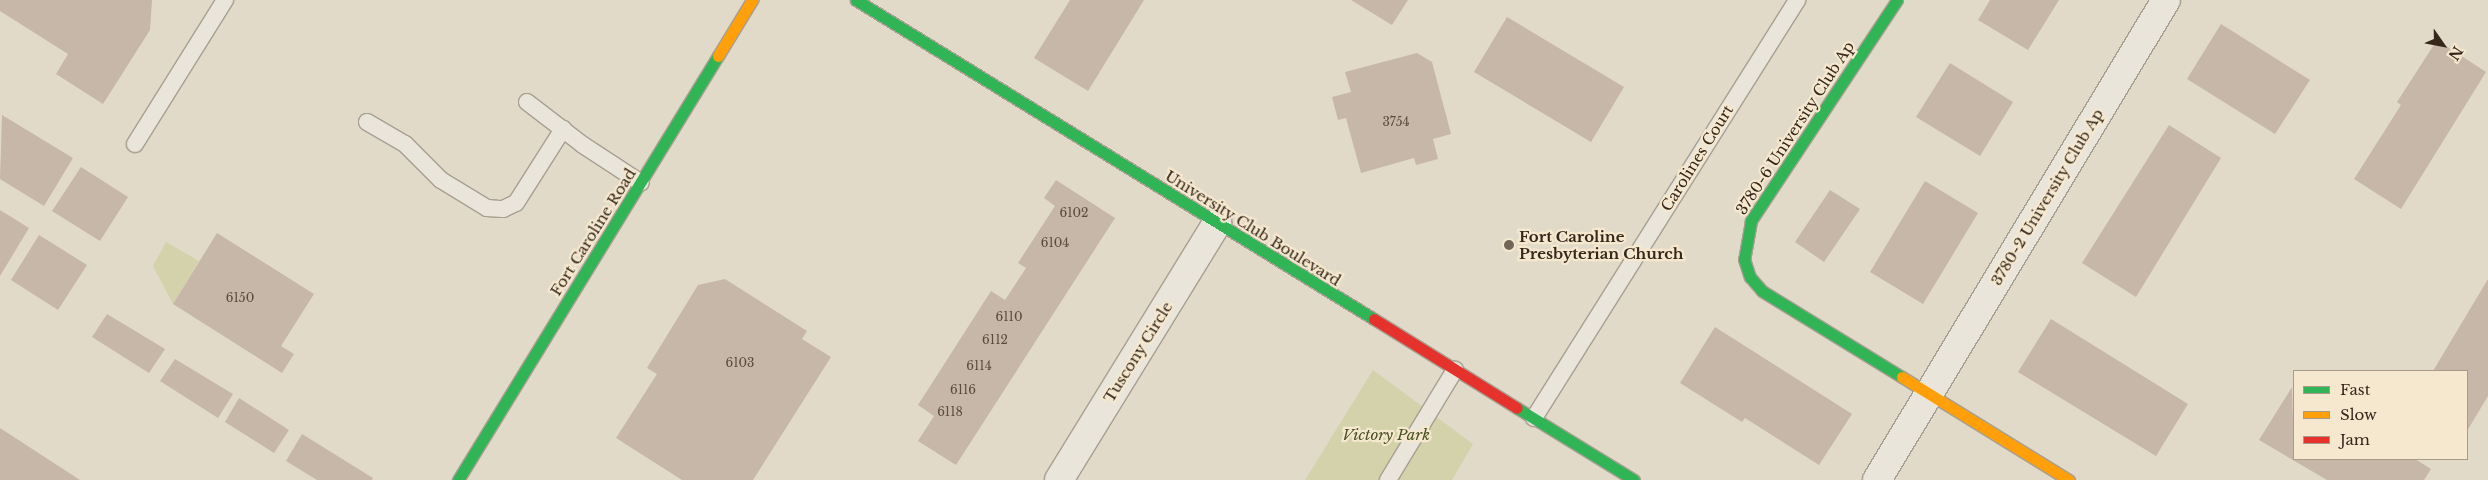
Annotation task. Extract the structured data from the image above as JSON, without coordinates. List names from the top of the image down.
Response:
{
  "streets": {
    "street": [
      "3780-6 University Club Ap",
      "3780-2 University Club Ap",
      "University Club Boulevard",
      "Fort Caroline Road",
      "Tuscony Circle"
    ],
    "lane": ["Carolines Court"]
  },
  "crossings": [
    ["3780-6 University Club Ap", "3780-2 University Club Ap"],
    ["Carolines Court", "University Club Boulevard"],
    ["University Club Boulevard", "Tuscony Circle"]
  ],
  "parks": ["Victory Park"],
  "places": ["Fort Caroline Presbyterian Church"],
  "house_numbers": [
    "3754",
    "6102",
    "6104",
    "6150",
    "6110",
    "6112",
    "6103",
    "6114",
    "6116",
    "6118"
  ],
  "legend": ["Fast", "Slow", "Jam"],
  "north": "bottom right"
}
